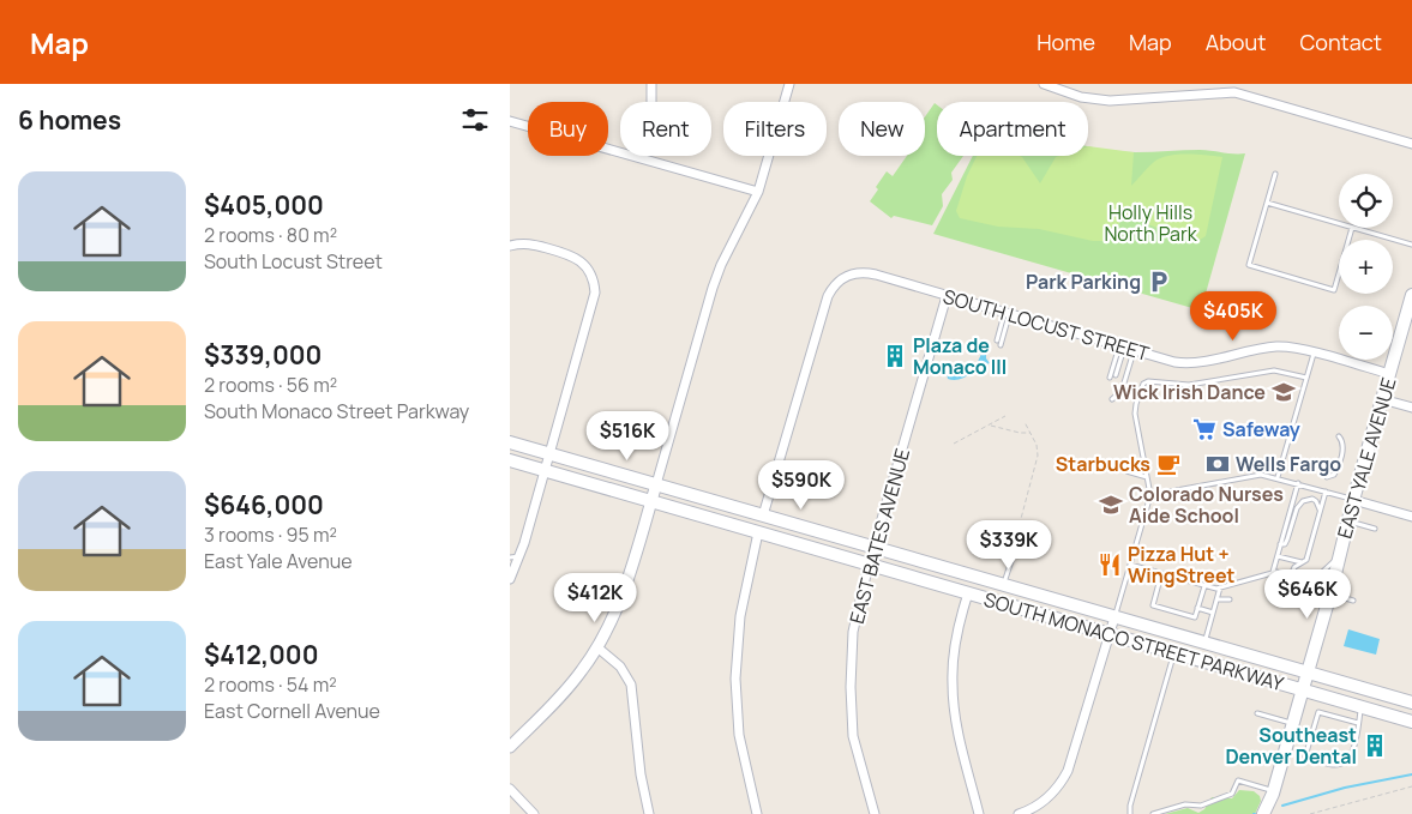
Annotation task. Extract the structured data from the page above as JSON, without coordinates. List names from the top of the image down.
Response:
{
  "streets": {
    "main road": ["EAST YALE AVENUE", "SOUTH MONACO STREET PARKWAY"],
    "street": ["SOUTH LOCUST STREET", "EAST BATES AVENUE"]
  },
  "crossings": [
    ["SOUTH LOCUST STREET", "EAST YALE AVENUE"],
    ["SOUTH LOCUST STREET", "EAST BATES AVENUE"],
    ["SOUTH LOCUST STREET", "SOUTH MONACO STREET PARKWAY"],
    ["EAST YALE AVENUE", "SOUTH MONACO STREET PARKWAY"],
    ["EAST BATES AVENUE", "SOUTH MONACO STREET PARKWAY"]
  ],
  "parks": ["Holly Hills North Park"],
  "places": {
    "parking": ["Park Parking"],
    "building": ["Plaza de Monaco III", "Southeast Denver Dental"],
    "school or university": ["Wick Irish Dance", "Colorado Nurses Aide School"],
    "supermarket": ["Safeway"],
    "cafe": ["Starbucks"],
    "bank": ["Wells Fargo"],
    "restaurant": ["Pizza Hut + WingStreet"]
  },
  "page": {
    "header": "Map",
    "nav": [
      "Home",
      "Map",
      "About",
      "Contact"
    ],
    "heading": "6 homes",
    "chip": [
      "Buy",
      "Rent",
      "Filters",
      "New",
      "Apartment"
    ],
    "list": [
      {
        "name": "$405,000",
        "note": "2 rooms · 80 m² · South Locust Street"
      },
      {
        "name": "$339,000",
        "note": "2 rooms · 56 m² · South Monaco Street Parkway"
      },
      {
        "name": "$646,000",
        "note": "3 rooms · 95 m² · East Yale Avenue"
      },
      {
        "name": "$412,000",
        "note": "2 rooms · 54 m² · East Cornell Avenue"
      }
    ],
    "map_buttons": ["+", "−"],
    "price": [
      "$405K",
      "$516K",
      "$590K",
      "$339K",
      "$646K",
      "$412K"
    ]
  }
}
